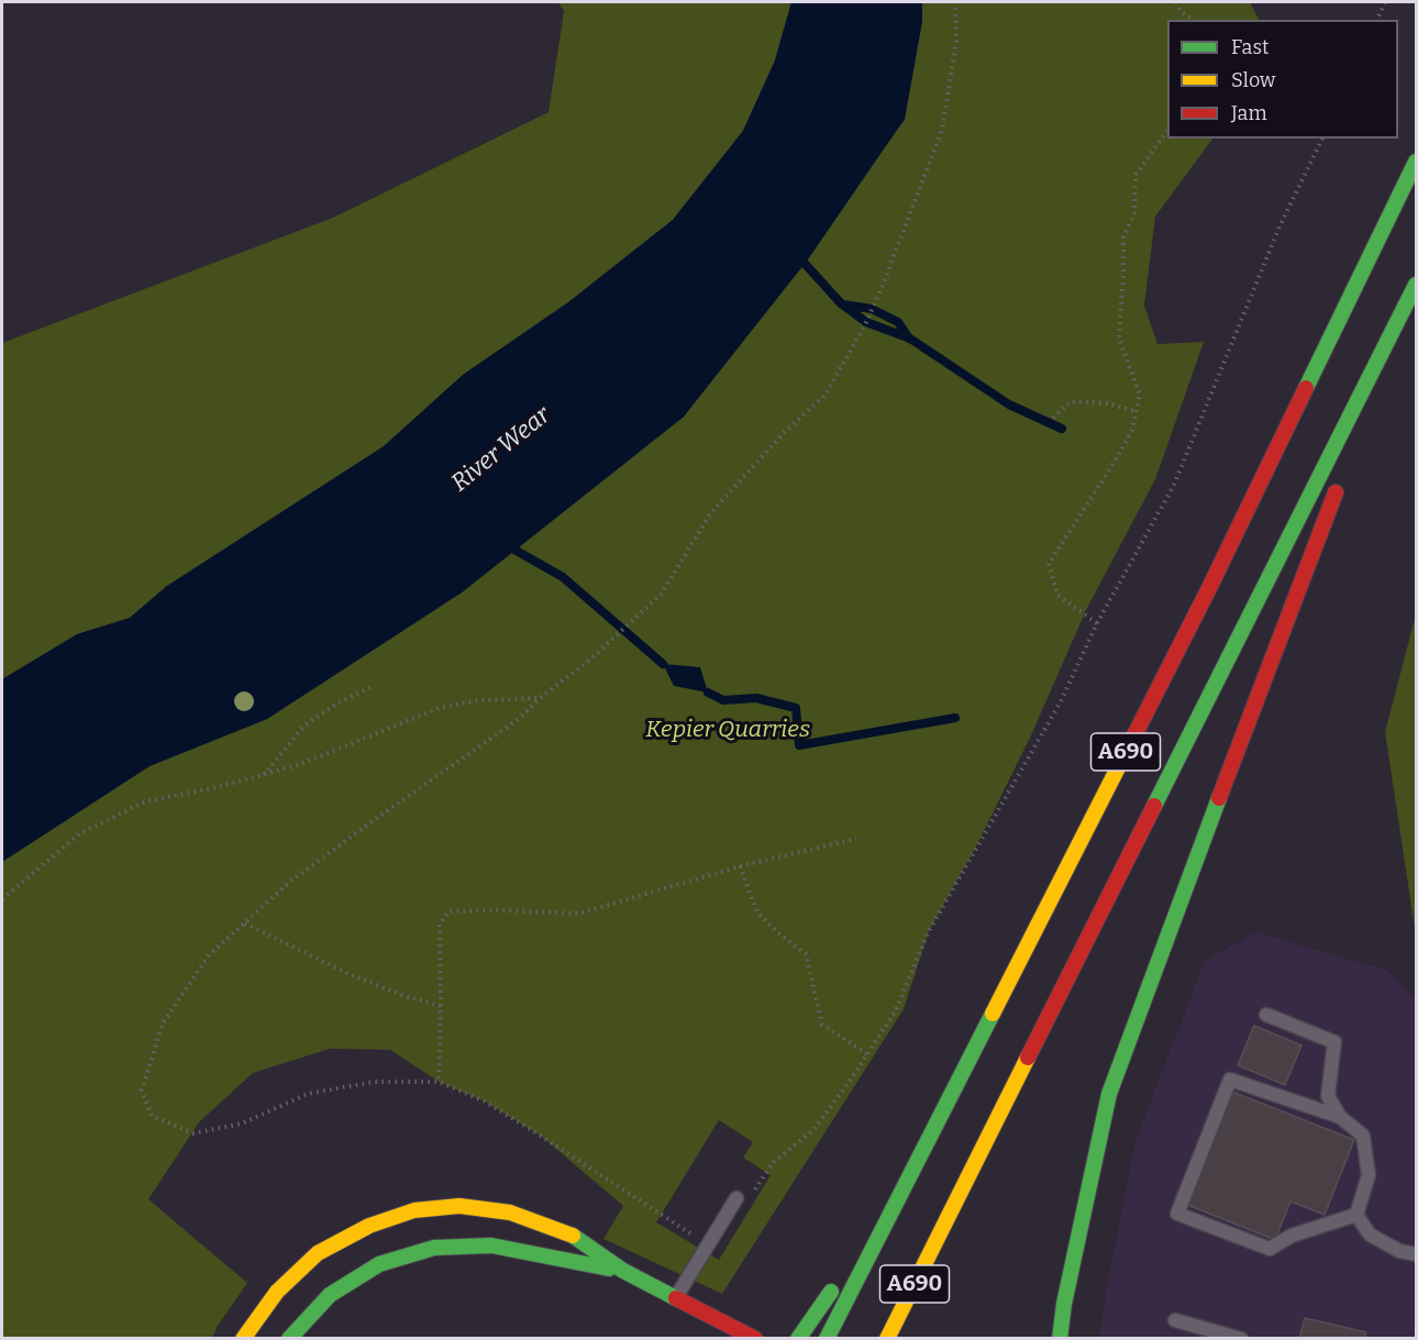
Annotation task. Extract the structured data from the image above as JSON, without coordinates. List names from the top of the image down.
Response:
{
  "streets": {
    "main road": ["A690"]
  },
  "water": ["River Wear"],
  "parks": ["Kepier Quarries"],
  "legend": ["Fast", "Slow", "Jam"]
}
